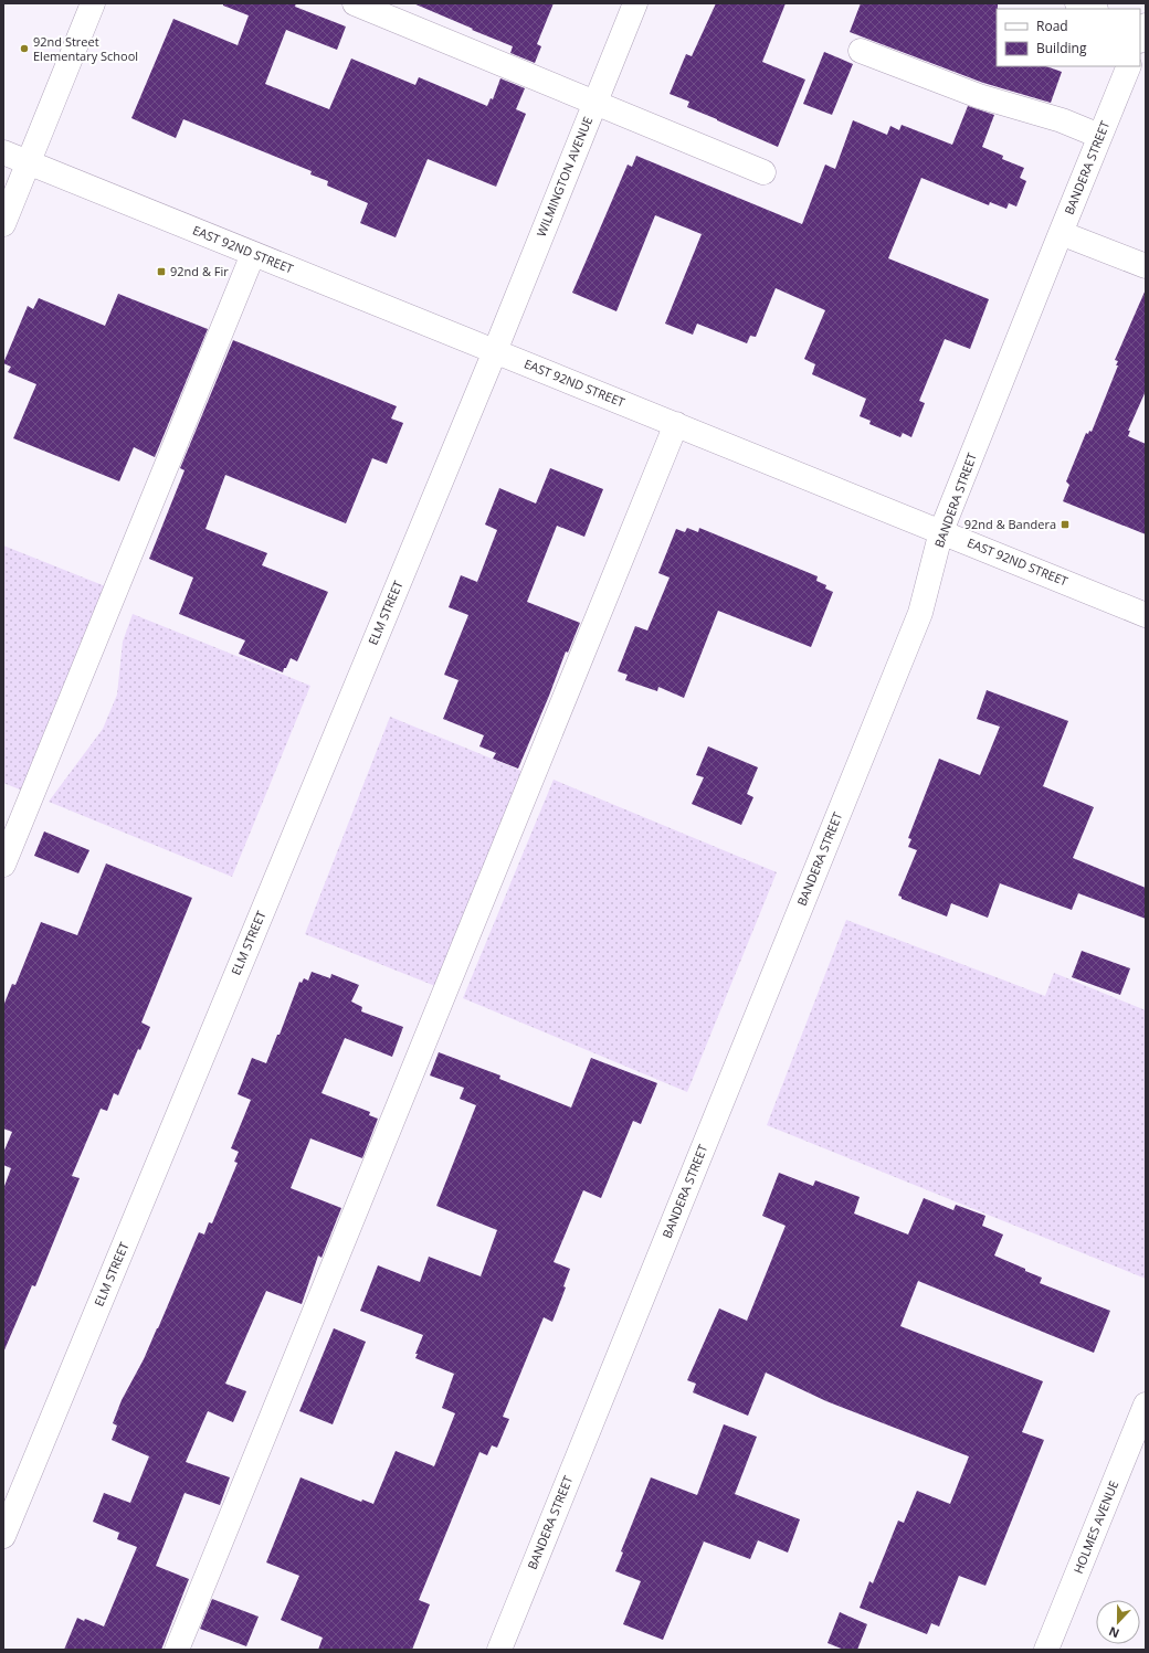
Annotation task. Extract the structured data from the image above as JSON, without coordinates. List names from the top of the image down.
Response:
{
  "streets": {
    "street": [
      "BANDERA STREET",
      "WILMINGTON AVENUE",
      "EAST 92ND STREET",
      "ELM STREET",
      "HOLMES AVENUE"
    ]
  },
  "crossings": [
    ["BANDERA STREET", "EAST 92ND STREET"],
    ["WILMINGTON AVENUE", "EAST 92ND STREET"],
    ["WILMINGTON AVENUE", "ELM STREET"],
    ["EAST 92ND STREET", "ELM STREET"]
  ],
  "places": {
    "other": ["92nd Street Elementary School"],
    "transit": ["92nd & Fir", "92nd & Bandera"]
  },
  "legend": ["Road", "Building"],
  "north": "bottom"
}
